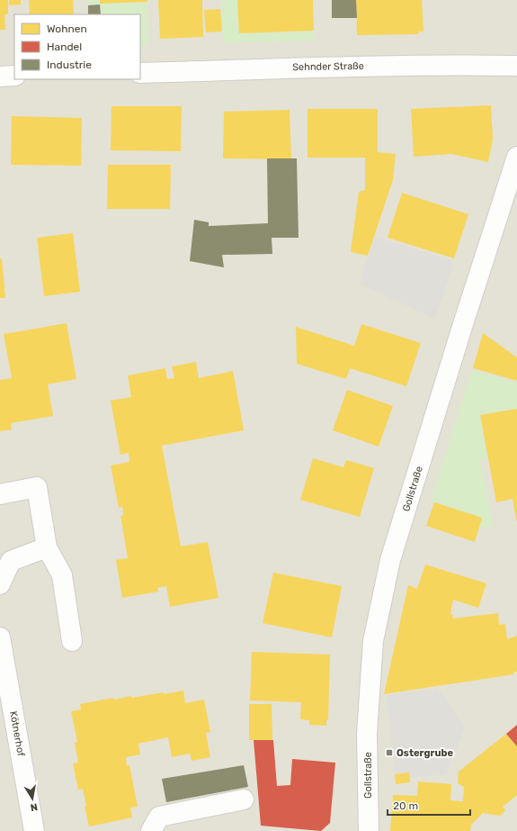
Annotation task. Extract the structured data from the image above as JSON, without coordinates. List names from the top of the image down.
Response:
{
  "streets": {
    "street": ["Sehnder Straße", "Gollstraße", "Kötnerhof"]
  },
  "places": {
    "transit": ["Ostergrube"]
  },
  "legend": ["Wohnen", "Handel", "Industrie"],
  "scale_bar": "20 m",
  "north": "bottom"
}
